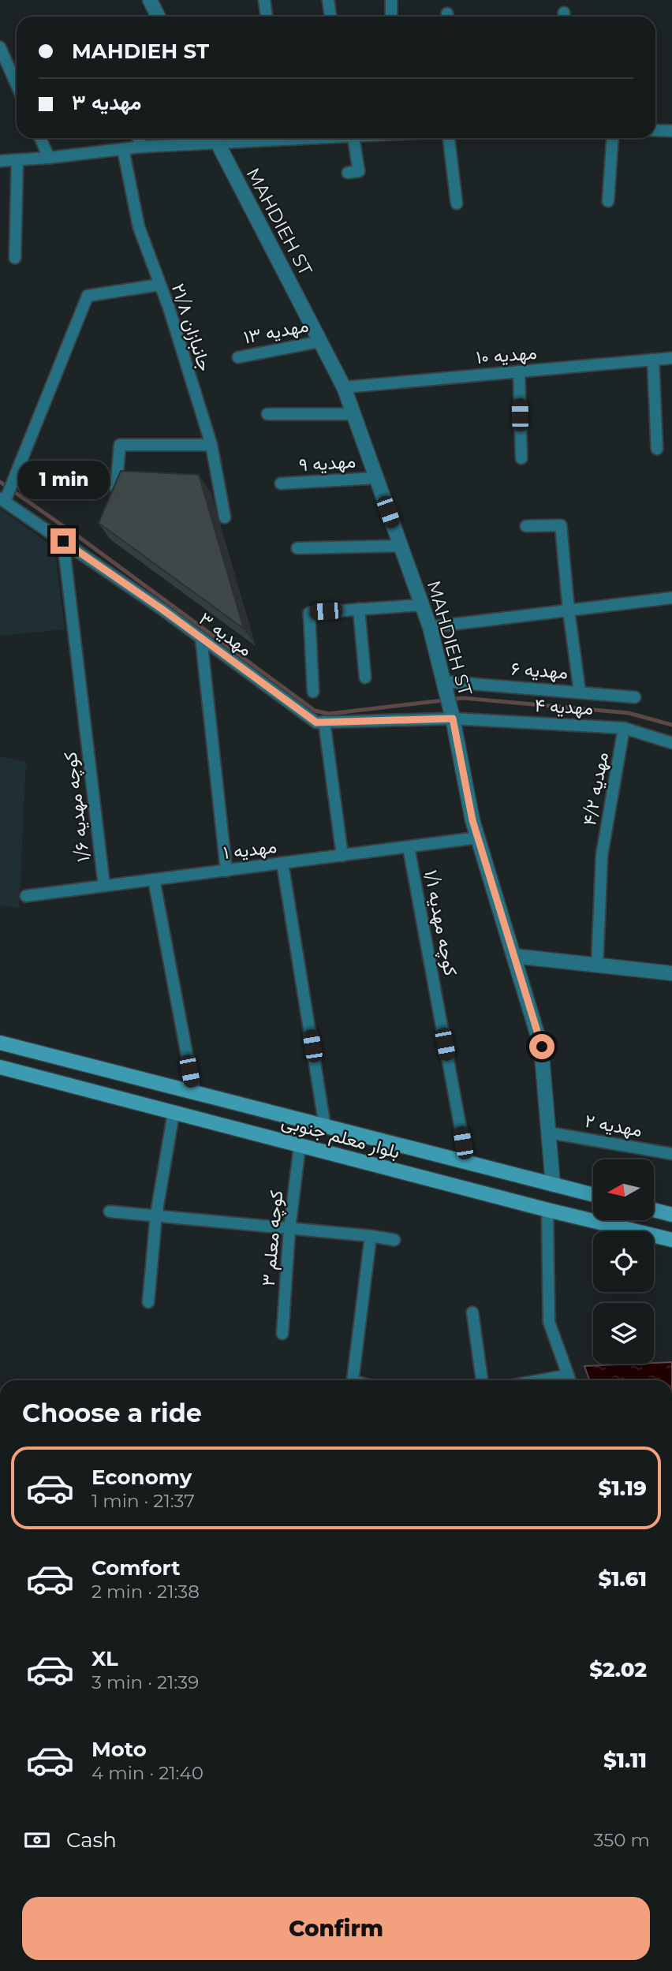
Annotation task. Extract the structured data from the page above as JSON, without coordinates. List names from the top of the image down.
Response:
{
  "streets": {
    "main road": ["بلوار معلم جنوبی"],
    "street": [
      "MAHDIEH ST",
      "جانبازان ۲۱/۸",
      "مهدیه ۱۳",
      "مهدیه ۱۰",
      "مهدیه ۹",
      "مهدیه ۳",
      "مهدیه ۶",
      "مهدیه ۴",
      "مهدیه ۴/۲",
      "کوچه مهدیه ۱/۶",
      "مهدیه ۱",
      "کوچه مهدیه ۱/۱",
      "مهدیه ۲",
      "کوچه معلم ۳"
    ]
  },
  "crossings": [
    ["MAHDIEH ST", "مهدیه ۱۳"],
    ["MAHDIEH ST", "مهدیه ۱۰"],
    ["MAHDIEH ST", "مهدیه ۹"],
    ["MAHDIEH ST", "مهدیه ۳"],
    ["MAHDIEH ST", "مهدیه ۶"],
    ["MAHDIEH ST", "مهدیه ۴"],
    ["MAHDIEH ST", "مهدیه ۱"],
    ["MAHDIEH ST", "مهدیه ۲"],
    ["MAHDIEH ST", "بلوار معلم جنوبی"],
    ["مهدیه ۳", "مهدیه ۴"],
    ["مهدیه ۳", "کوچه مهدیه ۱/۶"],
    ["مهدیه ۴", "مهدیه ۴/۲"],
    ["کوچه مهدیه ۱/۶", "مهدیه ۱"],
    ["مهدیه ۱", "کوچه مهدیه ۱/۱"],
    ["کوچه مهدیه ۱/۱", "بلوار معلم جنوبی"],
    ["بلوار معلم جنوبی", "کوچه معلم ۳"]
  ],
  "north": "left",
  "page": {
    "banner": ["MAHDIEH ST", "مهدیه ۳"],
    "bubble": "1 min",
    "heading": "Choose a ride",
    "list": [
      {
        "name": "Economy",
        "note": "1 min · 21:37",
        "value": "$1.19"
      },
      {
        "name": "Comfort",
        "note": "2 min · 21:38",
        "value": "$1.61"
      },
      {
        "name": "XL",
        "note": "3 min · 21:39",
        "value": "$2.02"
      },
      {
        "name": "Moto",
        "note": "4 min · 21:40",
        "value": "$1.11"
      }
    ],
    "pay": ["Cash", "350 m"],
    "buttons": "Confirm"
  }
}
